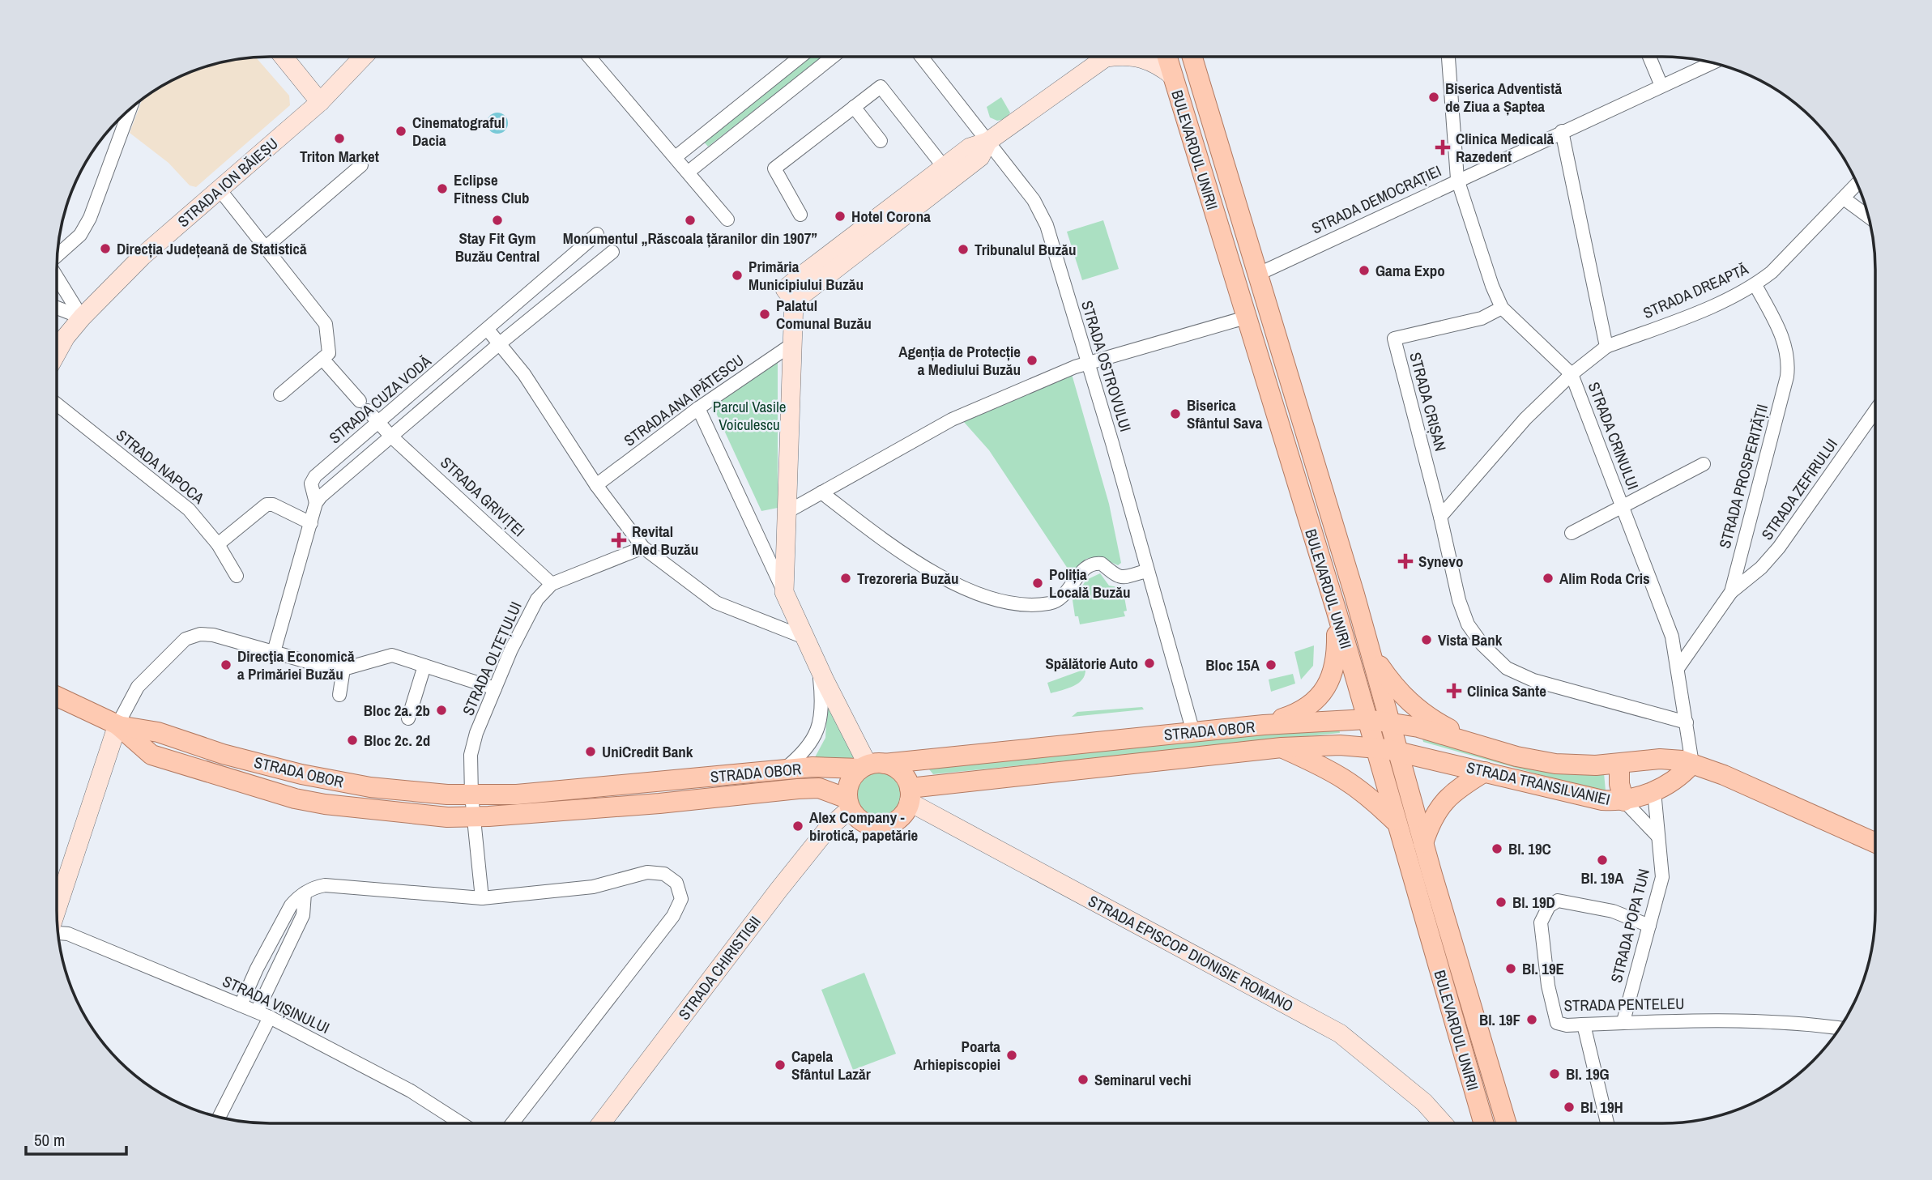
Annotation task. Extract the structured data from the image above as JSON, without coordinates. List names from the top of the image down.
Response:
{
  "streets": {
    "main road": ["BULEVARDUL UNIRII", "STRADA OBOR", "STRADA TRANSILVANIEI"],
    "street": [
      "STRADA ION BĂIEȘU",
      "STRADA DEMOCRAȚIEI",
      "STRADA DREAPTĂ",
      "STRADA OSTROVULUI",
      "STRADA CUZA VODĂ",
      "STRADA ANA IPĂTESCU",
      "STRADA CRIȘAN",
      "STRADA CRINULUI",
      "STRADA NAPOCA",
      "STRADA PROSPERITĂȚII",
      "STRADA ZEFIRULUI",
      "STRADA GRIVIȚEI",
      "STRADA OLTEȚULUI",
      "STRADA POPA TUN",
      "STRADA EPISCOP DIONISIE ROMANO",
      "STRADA CHIRISTIGII",
      "STRADA VIȘINULUI",
      "STRADA PENTELEU"
    ]
  },
  "crossings": [
    ["BULEVARDUL UNIRII", "STRADA DEMOCRAȚIEI"],
    ["BULEVARDUL UNIRII", "STRADA OBOR"],
    ["BULEVARDUL UNIRII", "STRADA TRANSILVANIEI"],
    ["STRADA DREAPTĂ", "STRADA CRINULUI"],
    ["STRADA DREAPTĂ", "STRADA PROSPERITĂȚII"],
    ["STRADA OSTROVULUI", "STRADA OBOR"],
    ["STRADA CUZA VODĂ", "STRADA GRIVIȚEI"],
    ["STRADA CRIȘAN", "STRADA CRINULUI"],
    ["STRADA CRINULUI", "STRADA PROSPERITĂȚII"],
    ["STRADA CRINULUI", "STRADA TRANSILVANIEI"],
    ["STRADA PROSPERITĂȚII", "STRADA ZEFIRULUI"],
    ["STRADA GRIVIȚEI", "STRADA OLTEȚULUI"],
    ["STRADA OLTEȚULUI", "STRADA OBOR"],
    ["STRADA OBOR", "STRADA TRANSILVANIEI"],
    ["STRADA OBOR", "STRADA EPISCOP DIONISIE ROMANO"],
    ["STRADA OBOR", "STRADA CHIRISTIGII"],
    ["STRADA TRANSILVANIEI", "STRADA POPA TUN"],
    ["STRADA POPA TUN", "STRADA PENTELEU"],
    ["STRADA EPISCOP DIONISIE ROMANO", "STRADA CHIRISTIGII"]
  ],
  "parks": ["Parcul Vasile Voiculescu"],
  "places": {
    "other": [
      "Biserica Adventistă de Ziua a Șaptea",
      "Cinematograful Dacia",
      "Triton Market",
      "Eclipse Fitness Club",
      "Hotel Corona",
      "Stay Fit Gym Buzău Central",
      "Monumentul „Răscoala țăranilor din 1907”",
      "Direcția Județeană de Statistică",
      "Tribunalul Buzău",
      "Gama Expo",
      "Primăria Municipiului Buzău",
      "Palatul Comunal Buzău",
      "Agenția de Protecție a Mediului Buzău",
      "Biserica Sfântul Sava",
      "Trezoreria Buzău",
      "Alim Roda Cris",
      "Poliția Locală Buzău",
      "Vista Bank",
      "Spălătorie Auto",
      "Direcţia Economică a Primăriei Buzău",
      "Bloc 15A",
      "Bloc 2a. 2b",
      "Bloc 2c. 2d",
      "UniCredit Bank",
      "Alex Company - birotică, papetărie",
      "Bl. 19C",
      "Bl. 19A",
      "Bl. 19D",
      "Bl. 19E",
      "Bl. 19F",
      "Poarta Arhiepiscopiei",
      "Capela Sfântul Lazăr",
      "Bl. 19G",
      "Seminarul vechi",
      "Bl. 19H"
    ],
    "health": [
      "Clinica Medicală Razedent",
      "Revital Med Buzău",
      "Synevo",
      "Clinica Sante"
    ]
  },
  "scale_bar": "50 m"
}
